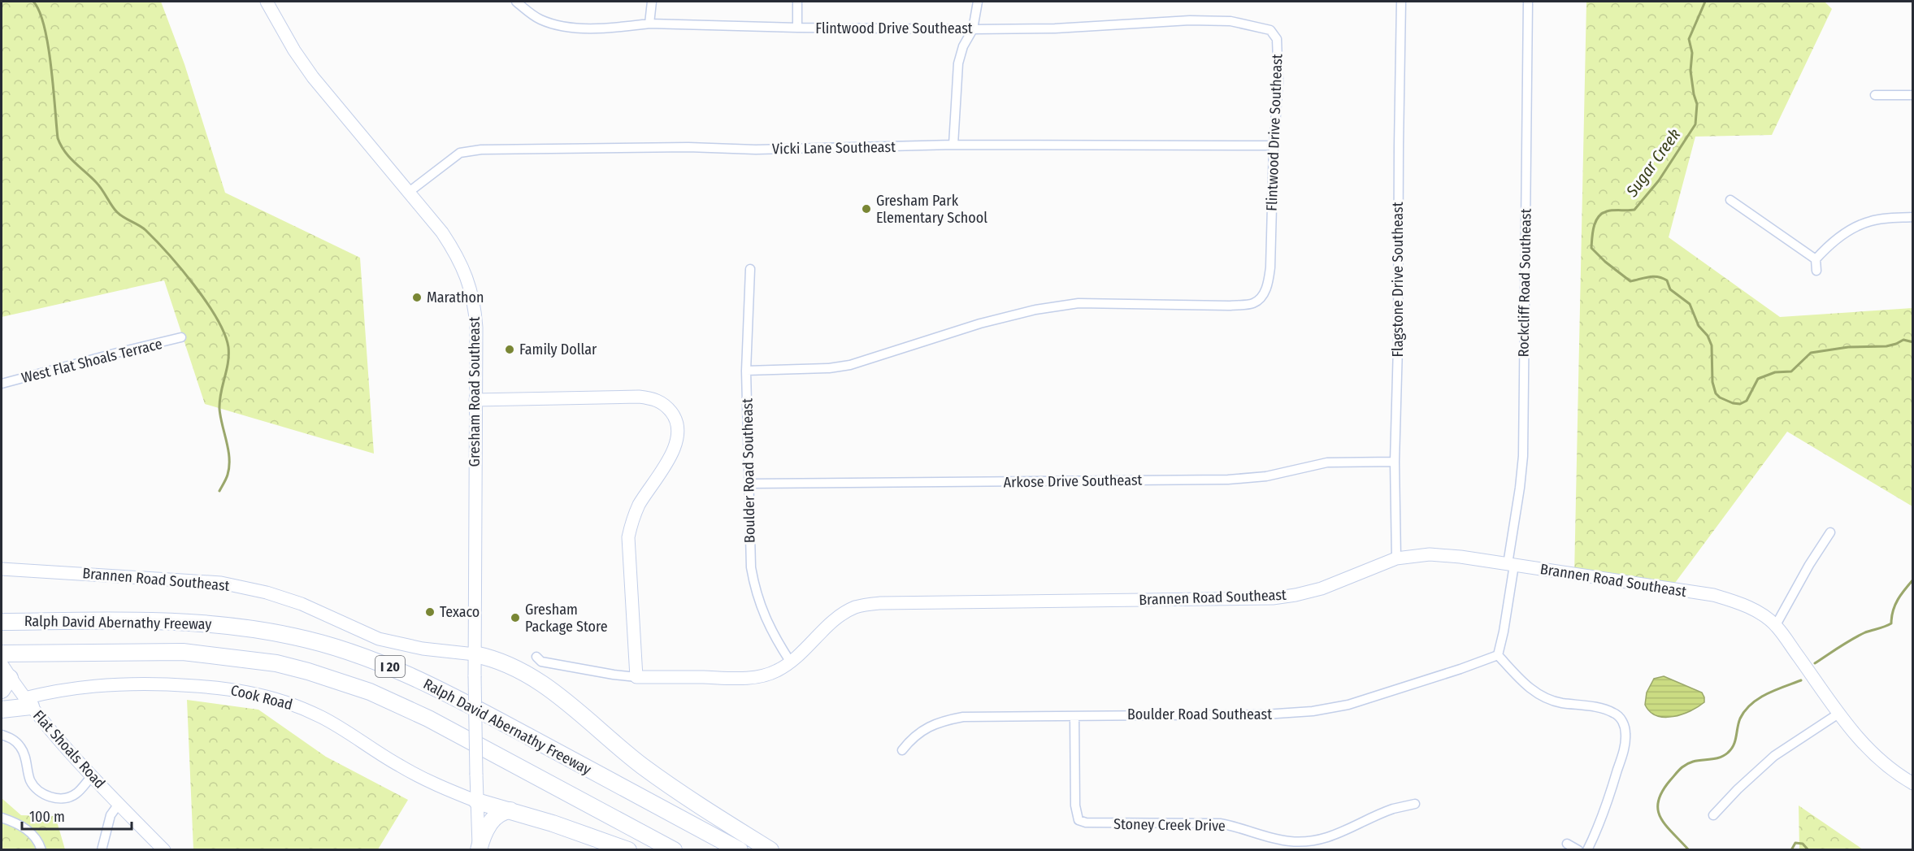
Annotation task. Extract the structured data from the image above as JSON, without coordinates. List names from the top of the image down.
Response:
{
  "streets": {
    "highway": ["Ralph David Abernathy Freeway", "I 20"],
    "street": [
      "Flintwood Drive Southeast",
      "Vicki Lane Southeast",
      "Flagstone Drive Southeast",
      "Rockcliff Road Southeast",
      "West Flat Shoals Terrace",
      "Gresham Road Southeast",
      "Boulder Road Southeast",
      "Arkose Drive Southeast",
      "Brannen Road Southeast",
      "Cook Road",
      "Flat Shoals Road",
      "Stoney Creek Drive"
    ]
  },
  "crossings": [
    ["Flintwood Drive Southeast", "Vicki Lane Southeast"],
    ["Flintwood Drive Southeast", "Boulder Road Southeast"],
    ["Vicki Lane Southeast", "Gresham Road Southeast"],
    ["Flagstone Drive Southeast", "Arkose Drive Southeast"],
    ["Flagstone Drive Southeast", "Brannen Road Southeast"],
    ["Rockcliff Road Southeast", "Boulder Road Southeast"],
    ["Rockcliff Road Southeast", "Brannen Road Southeast"],
    ["Gresham Road Southeast", "Brannen Road Southeast"],
    ["Gresham Road Southeast", "Cook Road"],
    ["Boulder Road Southeast", "Arkose Drive Southeast"],
    ["Boulder Road Southeast", "Brannen Road Southeast"],
    ["Boulder Road Southeast", "Stoney Creek Drive"],
    ["Cook Road", "Flat Shoals Road"]
  ],
  "water": ["Sugar Creek"],
  "places": [
    "Gresham Park Elementary School",
    "Marathon",
    "Family Dollar",
    "Texaco",
    "Gresham Package Store"
  ],
  "scale_bar": "100 m"
}
